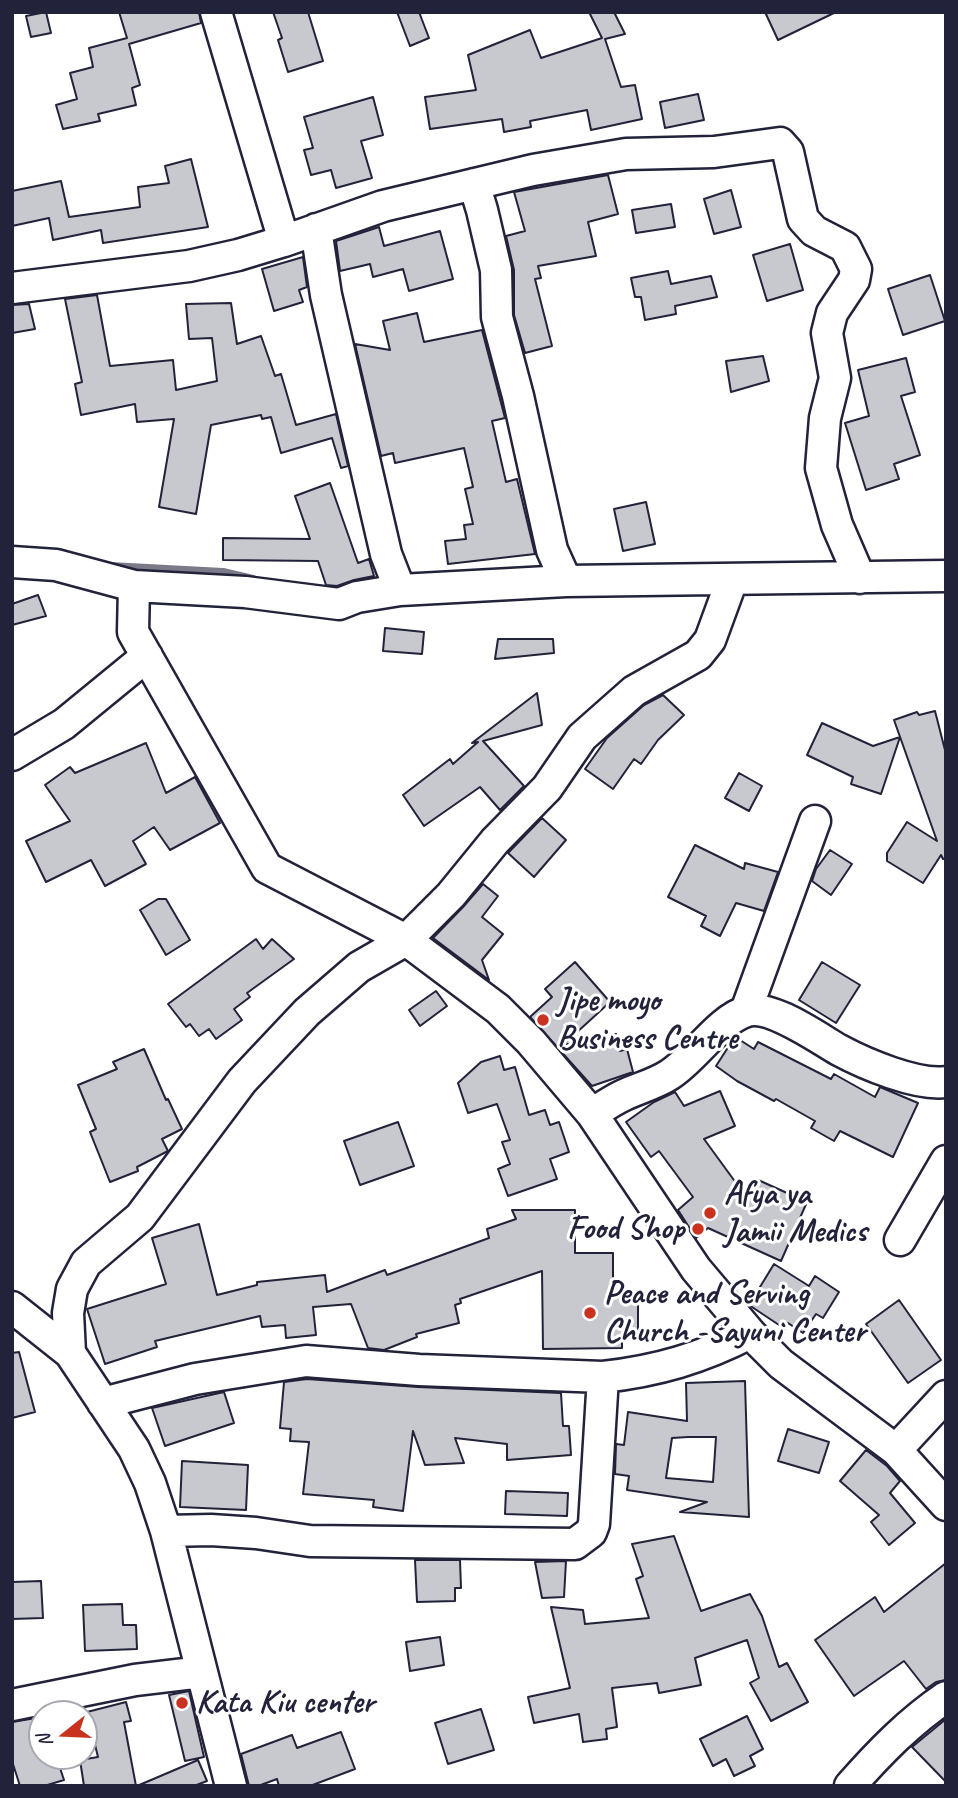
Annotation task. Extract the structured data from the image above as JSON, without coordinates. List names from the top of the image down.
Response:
{
  "places": [
    "Jipe moyo Business Centre",
    "Afya ya Jamii Medics",
    "Food Shop",
    "Peace and Serving Church -Sayuni Center",
    "Kata Kiu center"
  ],
  "north": "left"
}
